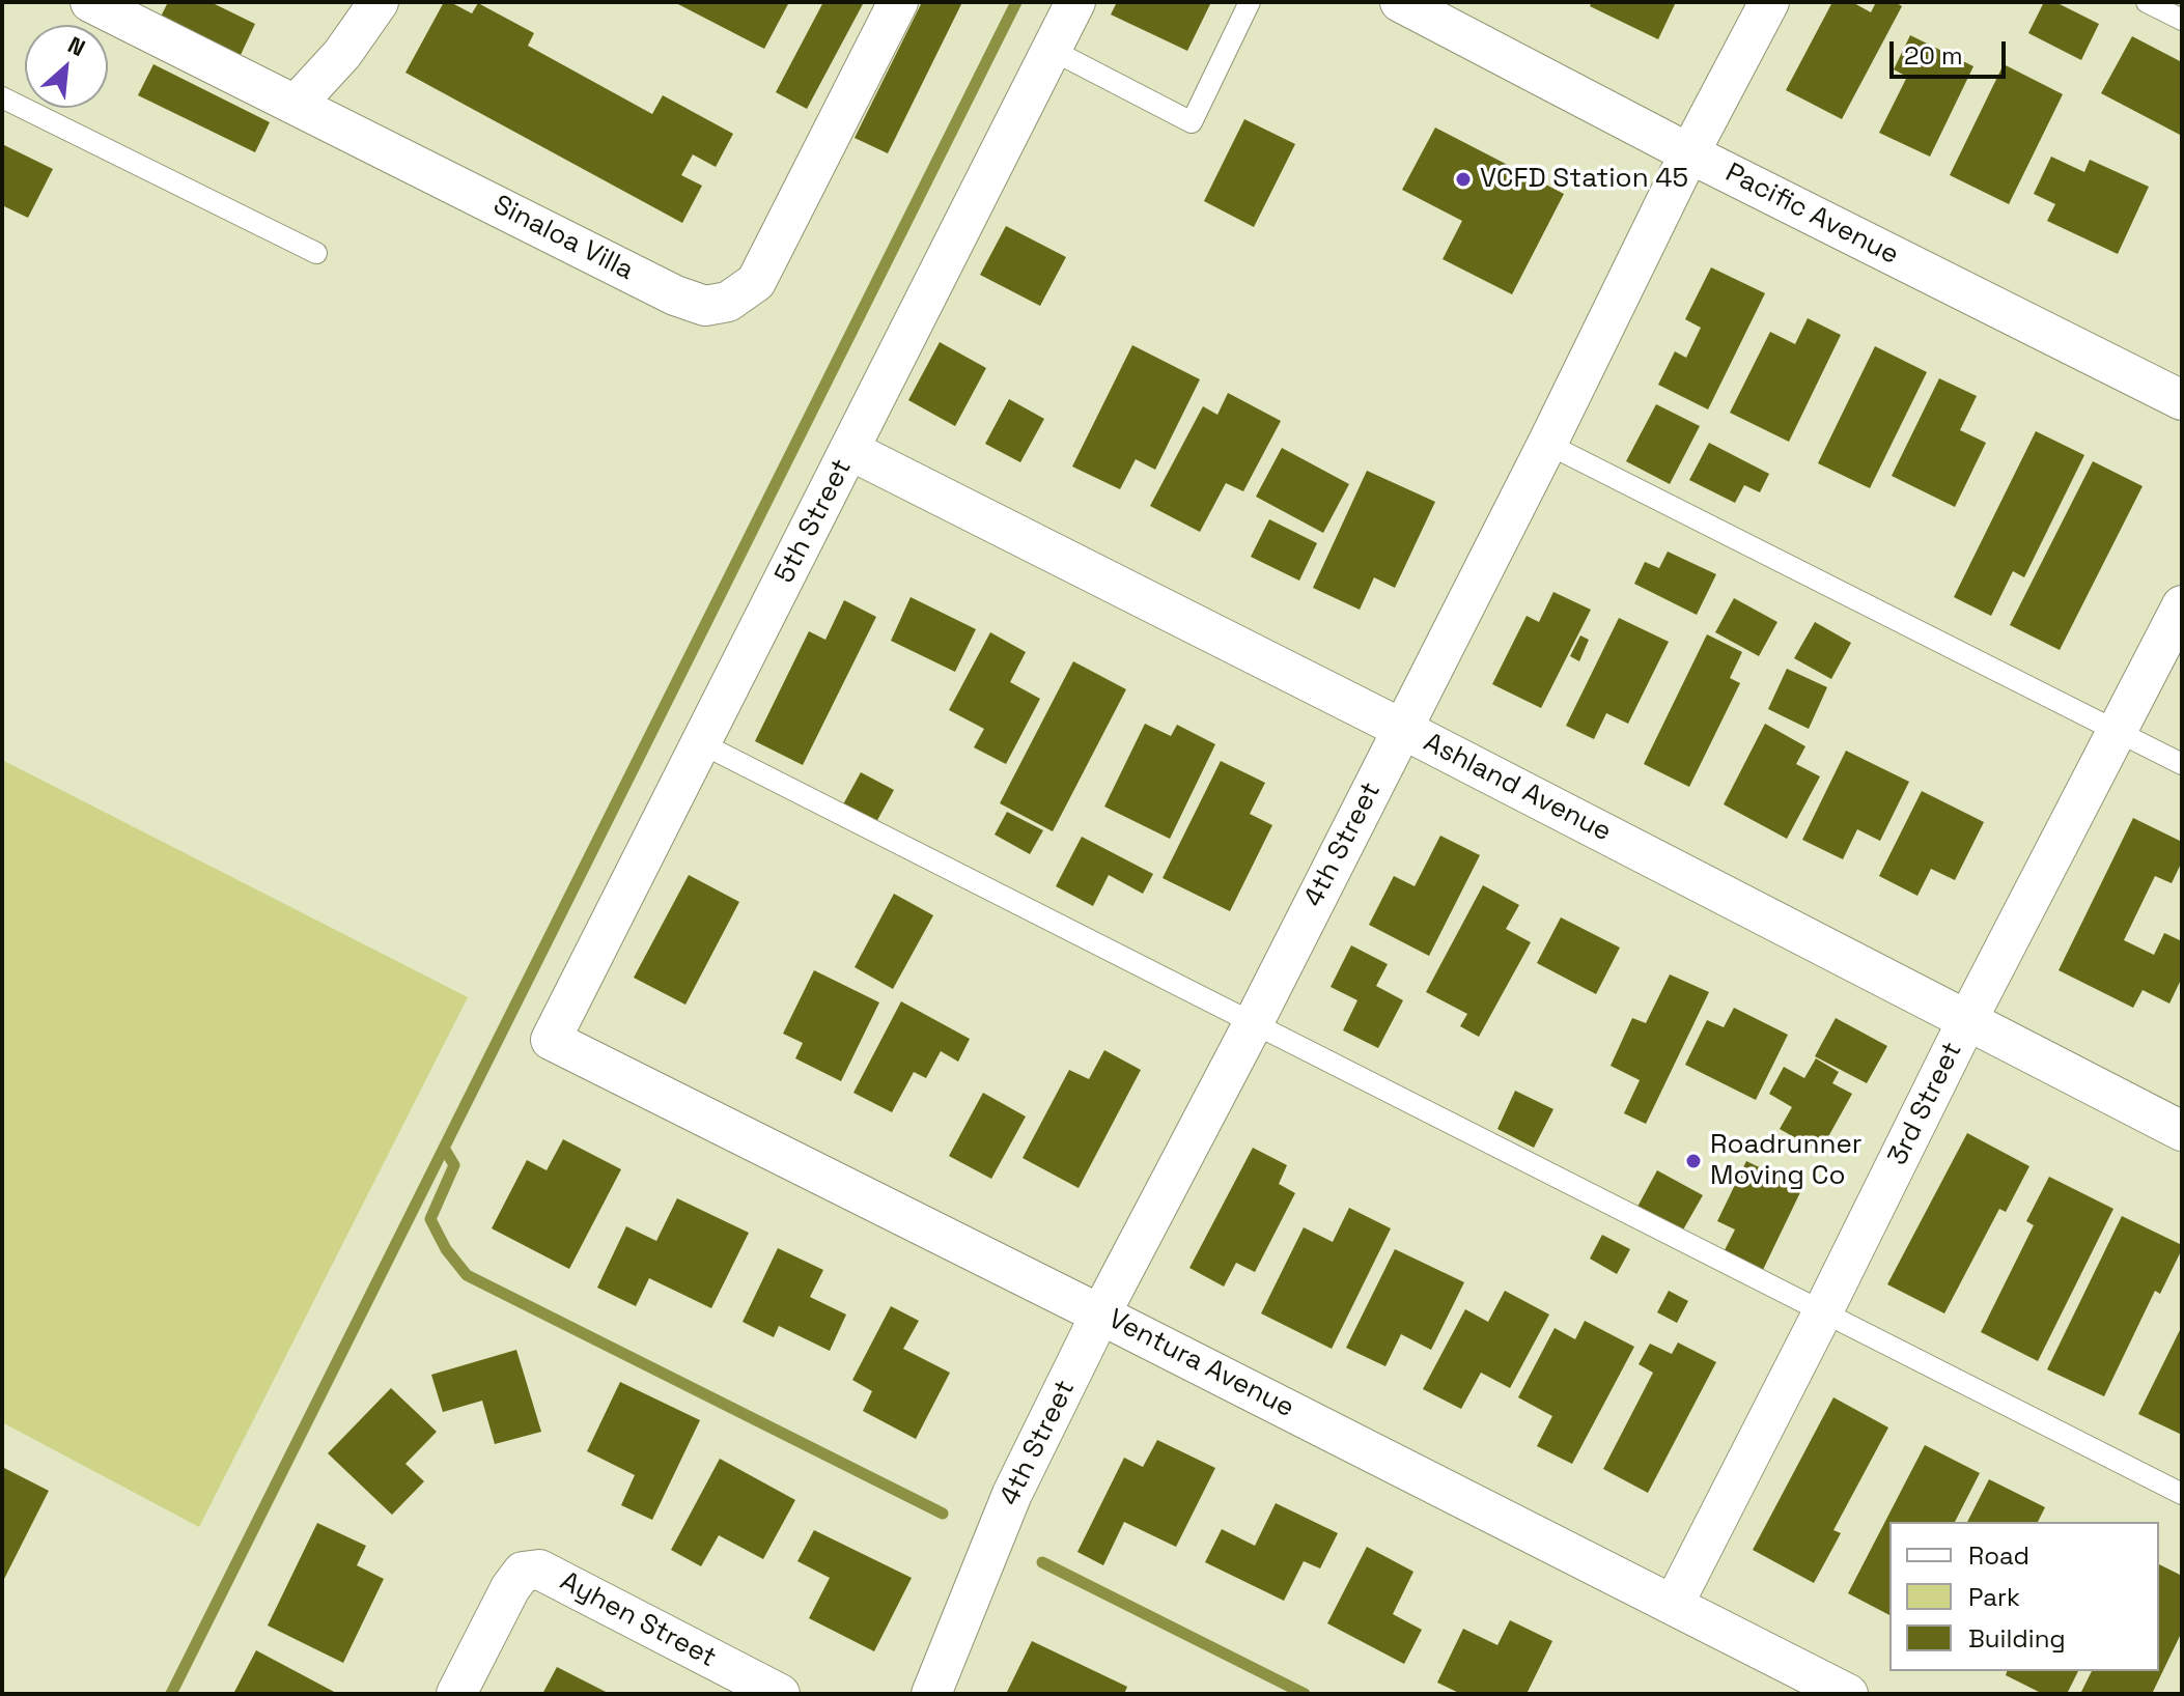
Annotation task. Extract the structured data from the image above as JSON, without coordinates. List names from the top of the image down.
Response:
{
  "streets": {
    "street": [
      "Pacific Avenue",
      "Sinaloa Villa",
      "5th Street",
      "Ashland Avenue",
      "4th Street",
      "3rd Street",
      "Ventura Avenue",
      "Ayhen Street"
    ]
  },
  "crossings": [
    ["Pacific Avenue", "4th Street"],
    ["5th Street", "Ashland Avenue"],
    ["5th Street", "Ventura Avenue"],
    ["Ashland Avenue", "4th Street"],
    ["Ashland Avenue", "3rd Street"],
    ["4th Street", "Ventura Avenue"],
    ["3rd Street", "Ventura Avenue"]
  ],
  "places": ["VCFD Station 45", "Roadrunner Moving Co"],
  "legend": ["Road", "Park", "Building"],
  "scale_bar": "20 m",
  "north": "top right"
}
